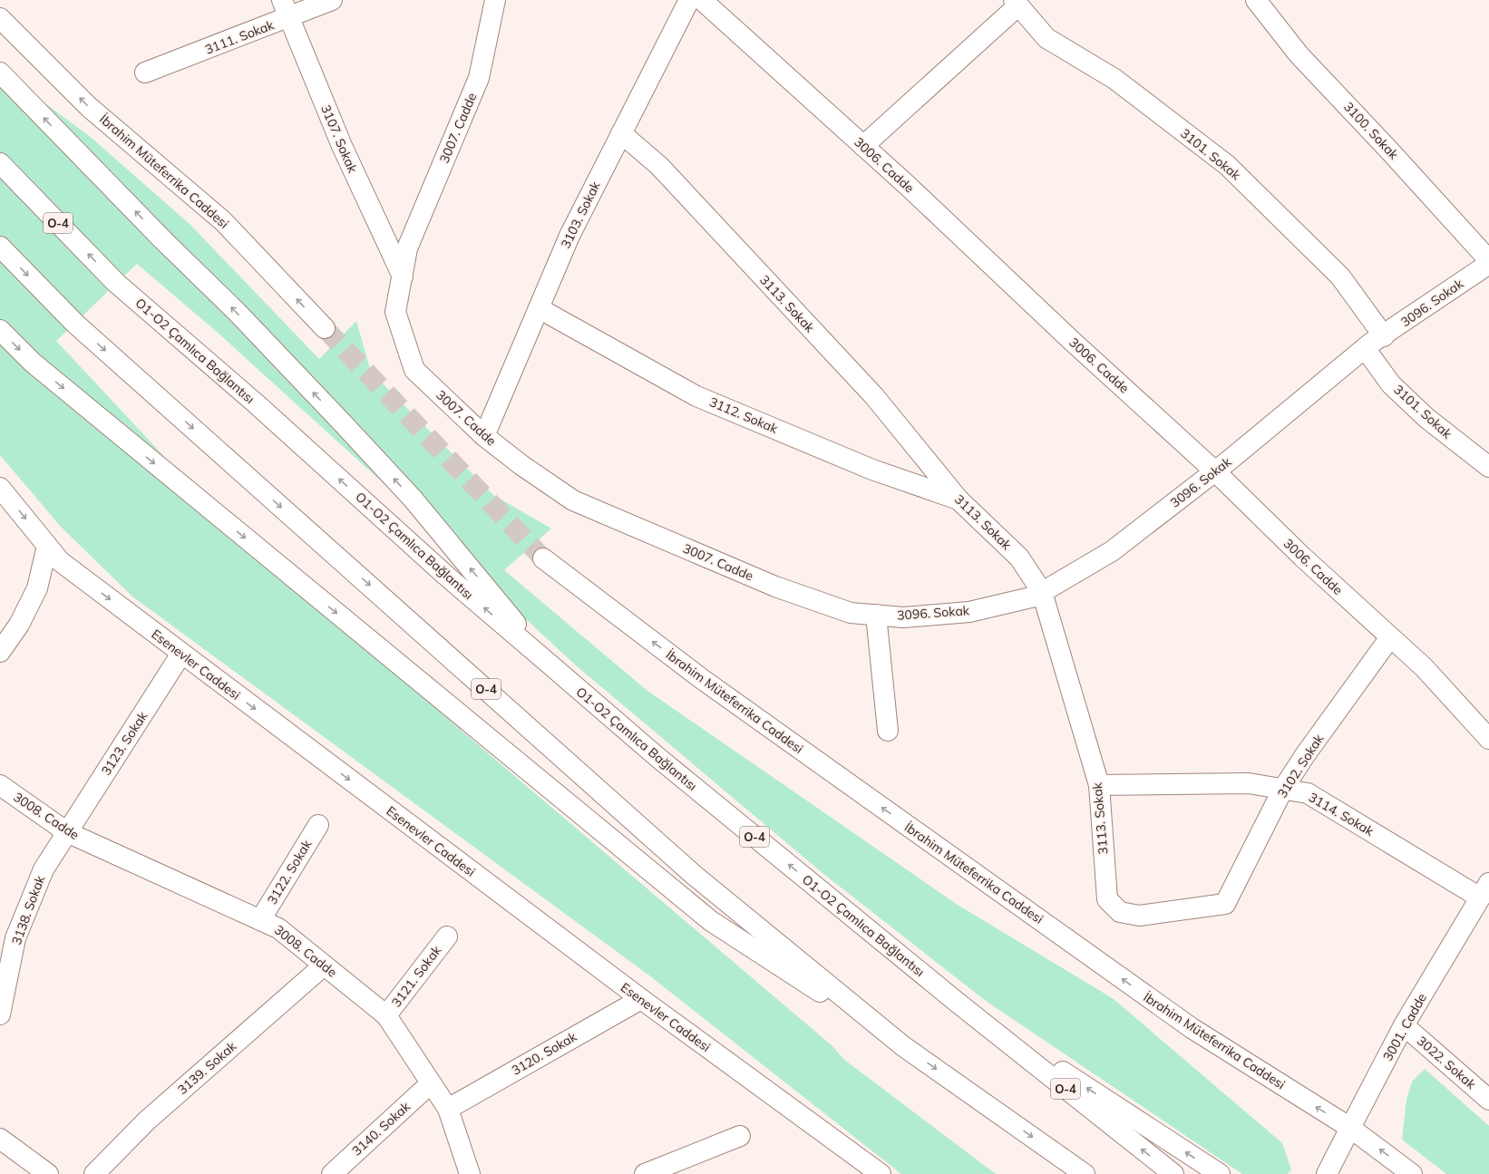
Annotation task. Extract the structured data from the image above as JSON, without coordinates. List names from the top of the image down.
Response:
{
  "streets": {
    "main road": [
      "3111. Sokak",
      "3007. Cadde",
      "3100. Sokak",
      "3107. Sokak",
      "3101. Sokak",
      "3006. Cadde",
      "İbrahim Müteferrika Caddesi",
      "3103. Sokak",
      "O-4",
      "3096. Sokak",
      "3113. Sokak",
      "O1-O2 Çamlıca Bağlantısı",
      "3112. Sokak",
      "Esenevler Caddesi",
      "3123. Sokak",
      "3102. Sokak",
      "3114. Sokak",
      "3008. Cadde",
      "3122. Sokak",
      "3138. Sokak",
      "3121. Sokak",
      "3001. Cadde",
      "3120. Sokak",
      "3022. Sokak",
      "3139. Sokak",
      "3140. Sokak"
    ]
  },
  "crossings": [
    ["3111. Sokak", "3107. Sokak"],
    ["3007. Cadde", "3107. Sokak"],
    ["3007. Cadde", "3103. Sokak"],
    ["3007. Cadde", "3096. Sokak"],
    ["3101. Sokak", "3096. Sokak"],
    ["3006. Cadde", "3096. Sokak"],
    ["3006. Cadde", "3102. Sokak"],
    ["İbrahim Müteferrika Caddesi", "3001. Cadde"],
    ["3103. Sokak", "3113. Sokak"],
    ["3103. Sokak", "3112. Sokak"],
    ["3096. Sokak", "3113. Sokak"],
    ["3113. Sokak", "3112. Sokak"],
    ["3113. Sokak", "3102. Sokak"],
    ["3113. Sokak", "3114. Sokak"],
    ["Esenevler Caddesi", "3123. Sokak"],
    ["Esenevler Caddesi", "3120. Sokak"],
    ["3123. Sokak", "3008. Cadde"],
    ["3123. Sokak", "3138. Sokak"],
    ["3102. Sokak", "3114. Sokak"],
    ["3114. Sokak", "3001. Cadde"],
    ["3008. Cadde", "3122. Sokak"],
    ["3008. Cadde", "3138. Sokak"],
    ["3008. Cadde", "3121. Sokak"],
    ["3008. Cadde", "3120. Sokak"],
    ["3008. Cadde", "3139. Sokak"],
    ["3008. Cadde", "3140. Sokak"],
    ["3001. Cadde", "3022. Sokak"]
  ]
}
